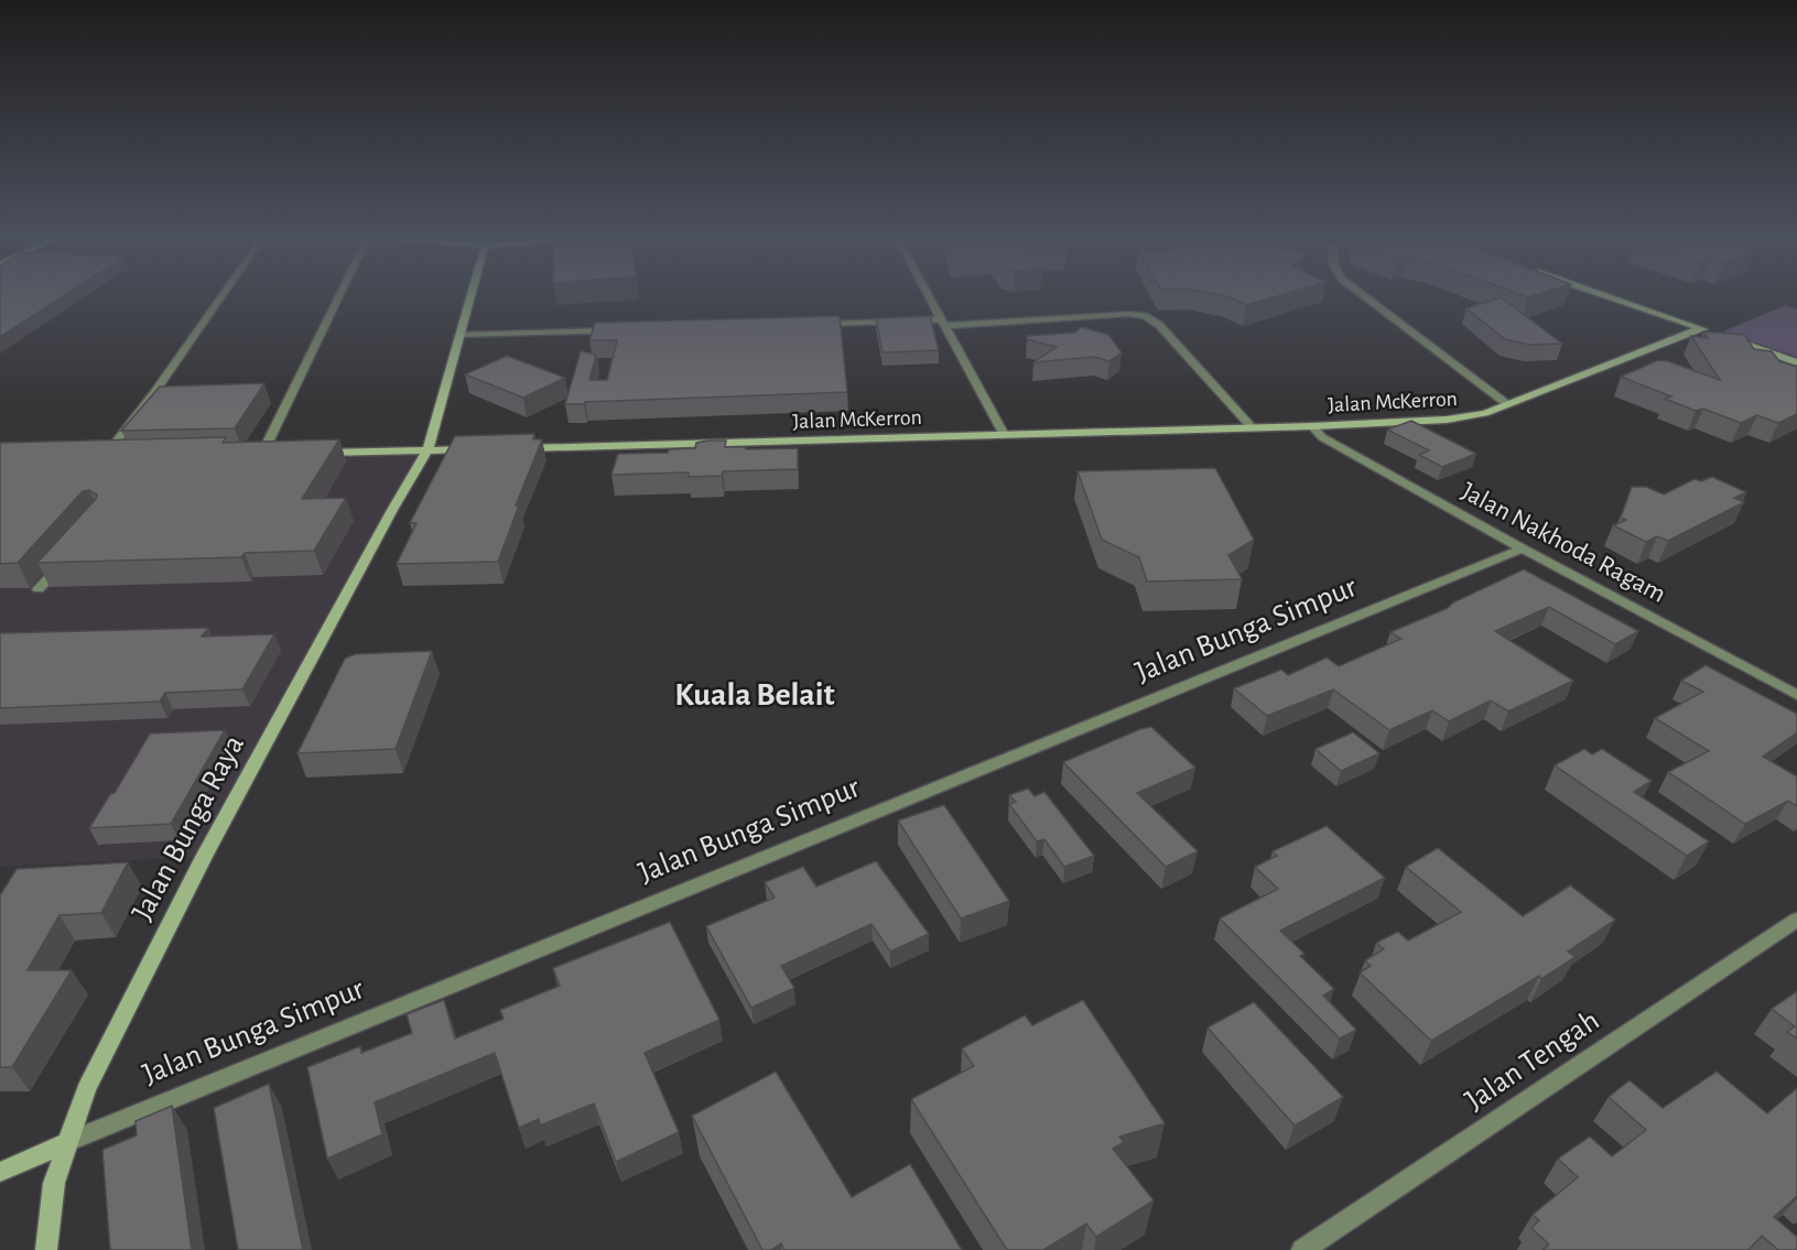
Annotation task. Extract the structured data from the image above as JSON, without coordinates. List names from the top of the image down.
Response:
{
  "streets": {
    "street": [
      "Jalan McKerron",
      "Jalan Nakhoda Ragam",
      "Jalan Bunga Simpur",
      "Jalan Bunga Raya",
      "Jalan Tengah"
    ]
  },
  "crossings": [
    ["Jalan McKerron", "Jalan Nakhoda Ragam"],
    ["Jalan Nakhoda Ragam", "Jalan Bunga Simpur"],
    ["Jalan Bunga Simpur", "Jalan Bunga Raya"]
  ],
  "districts": ["Kuala Belait"]
}
